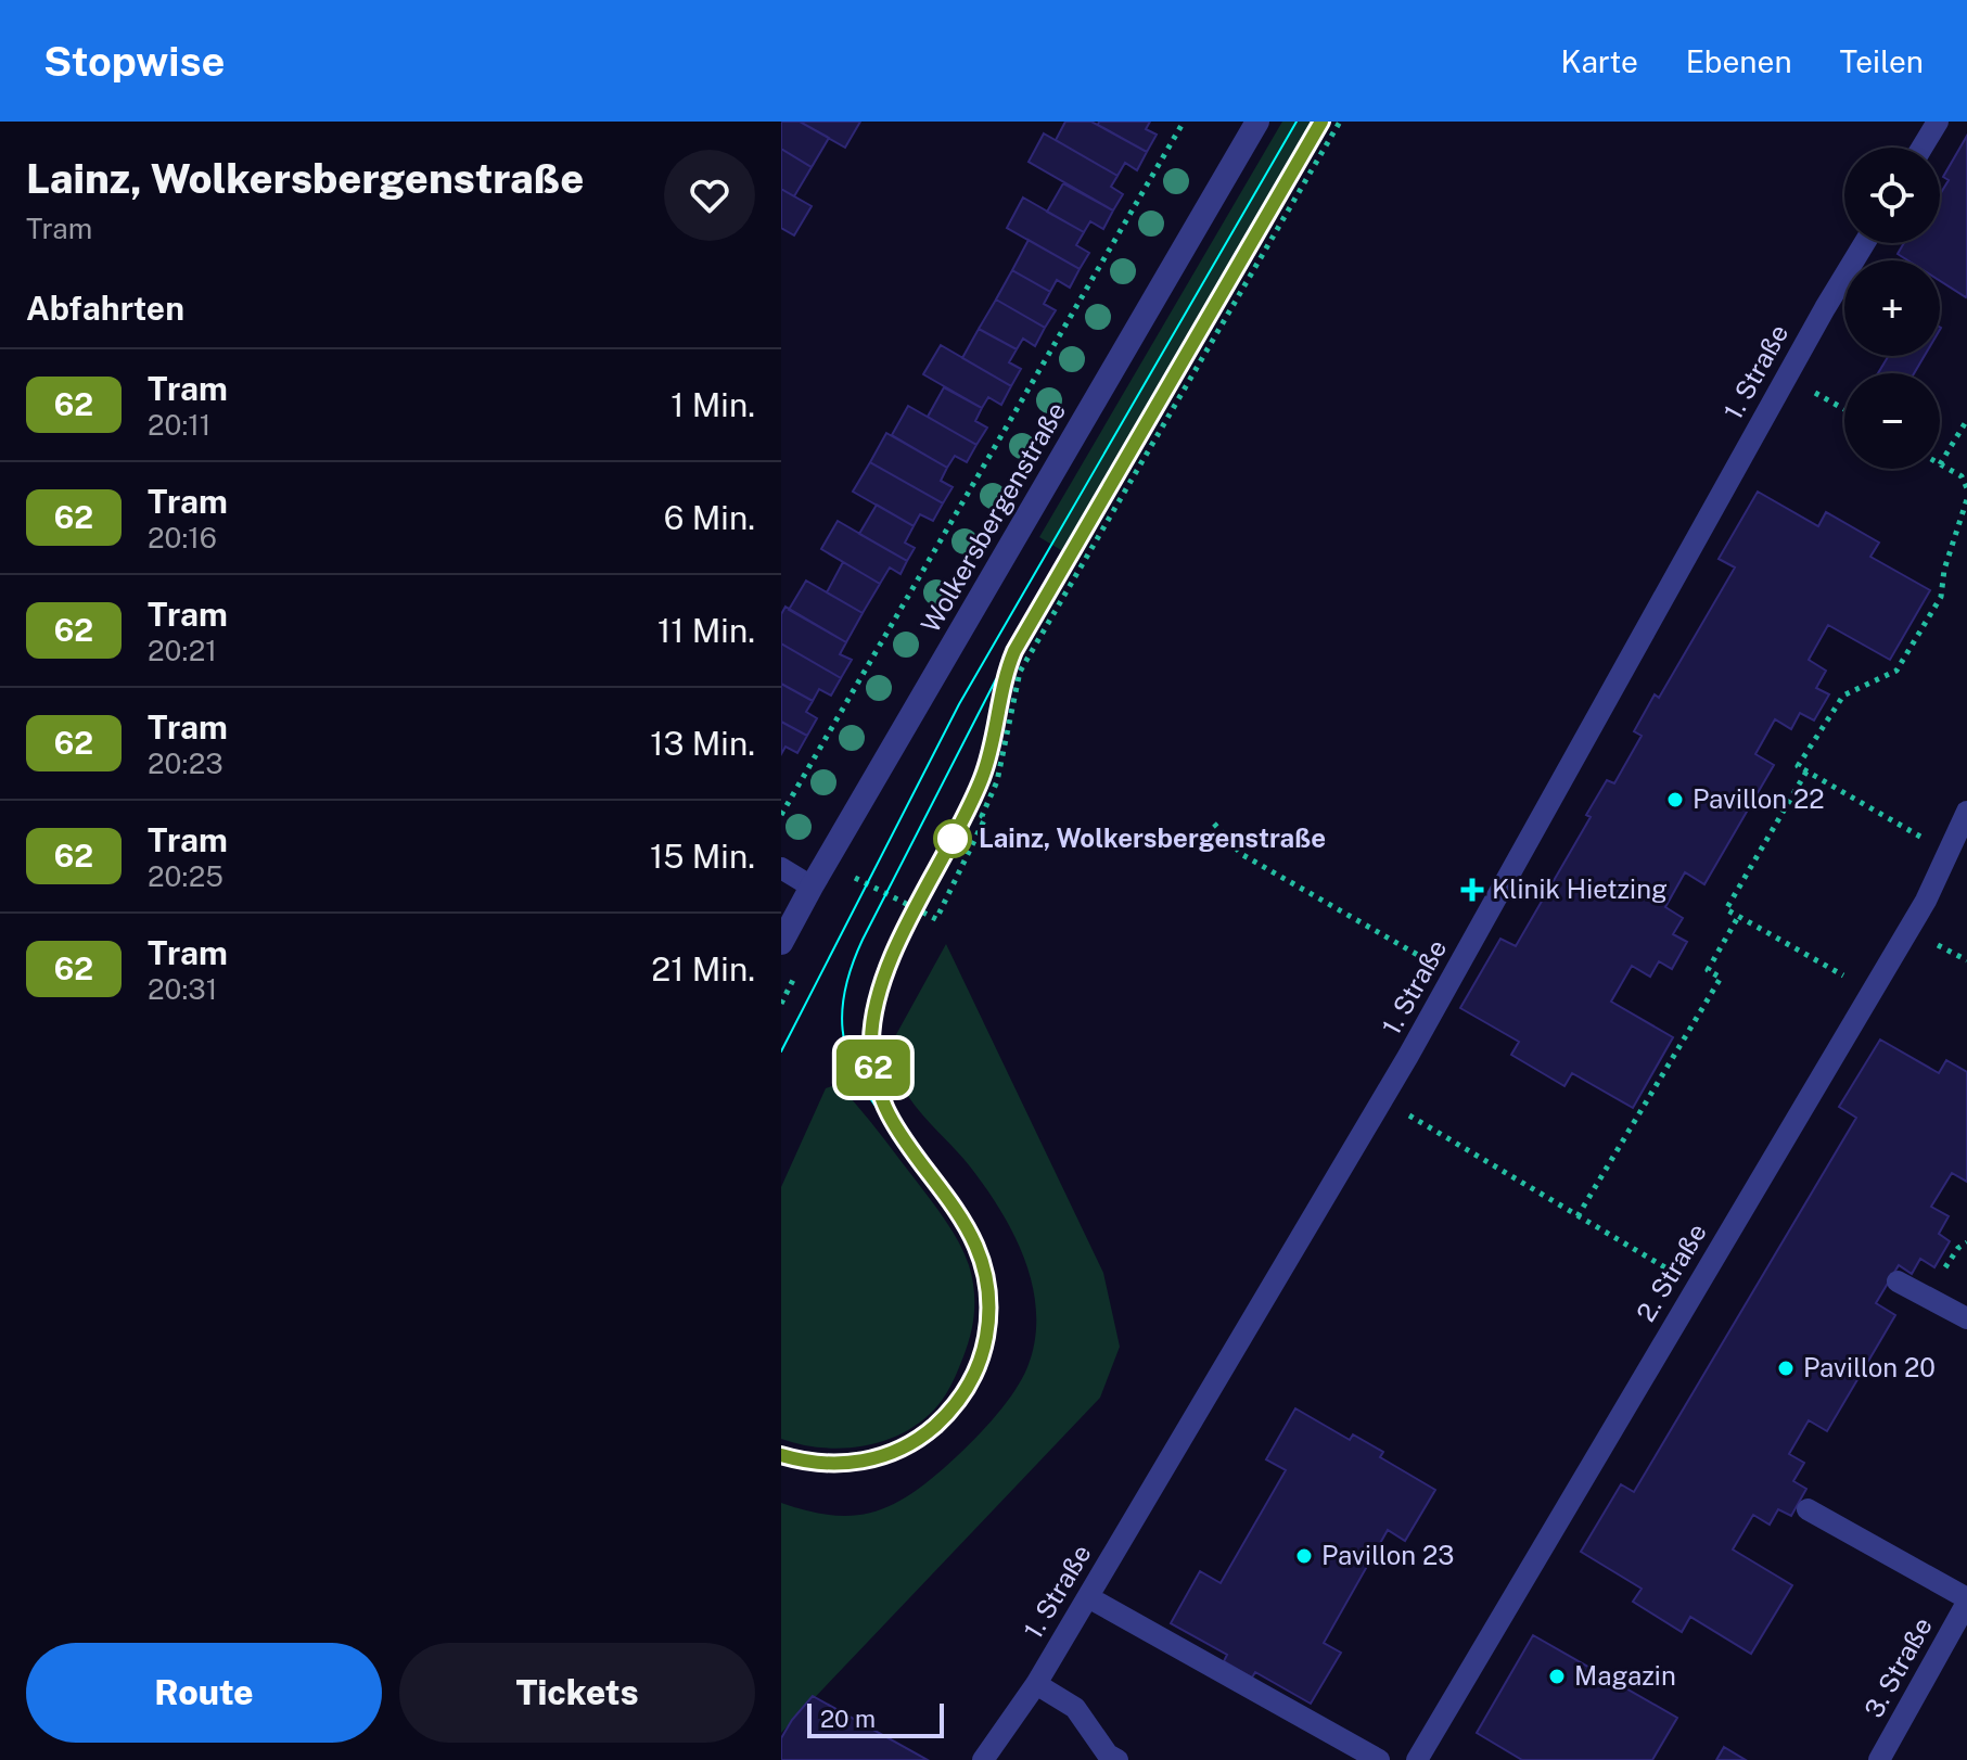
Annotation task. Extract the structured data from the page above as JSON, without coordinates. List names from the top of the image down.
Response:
{
  "streets": {
    "street": ["Wolkersbergenstraße"],
    "lane": ["1. Straße", "2. Straße", "3. Straße"]
  },
  "places": {
    "other": [
      "Pavillon 22",
      "Lainz, Wolkersbergenstraße",
      "Pavillon 20",
      "Pavillon 23",
      "Magazin"
    ],
    "health": ["Klinik Hietzing"]
  },
  "lines": ["tram line 62"],
  "scale_bar": "20 m",
  "page": {
    "header": "Stopwise",
    "nav": ["Karte", "Ebenen", "Teilen"],
    "heading": [
      ["Lainz, Wolkersbergenstraße", "Tram"],
      "Abfahrten"
    ],
    "on_map": "62",
    "map_buttons": ["+", "−"],
    "list": [
      {
        "mark": "62",
        "name": "Tram",
        "note": "20:11",
        "value": "1 Min."
      },
      {
        "mark": "62",
        "name": "Tram",
        "note": "20:16",
        "value": "6 Min."
      },
      {
        "mark": "62",
        "name": "Tram",
        "note": "20:21",
        "value": "11 Min."
      },
      {
        "mark": "62",
        "name": "Tram",
        "note": "20:23",
        "value": "13 Min."
      },
      {
        "mark": "62",
        "name": "Tram",
        "note": "20:25",
        "value": "15 Min."
      },
      {
        "mark": "62",
        "name": "Tram",
        "note": "20:31",
        "value": "21 Min."
      }
    ],
    "buttons": ["Route", "Tickets"],
    "scale": "20 m"
  }
}
